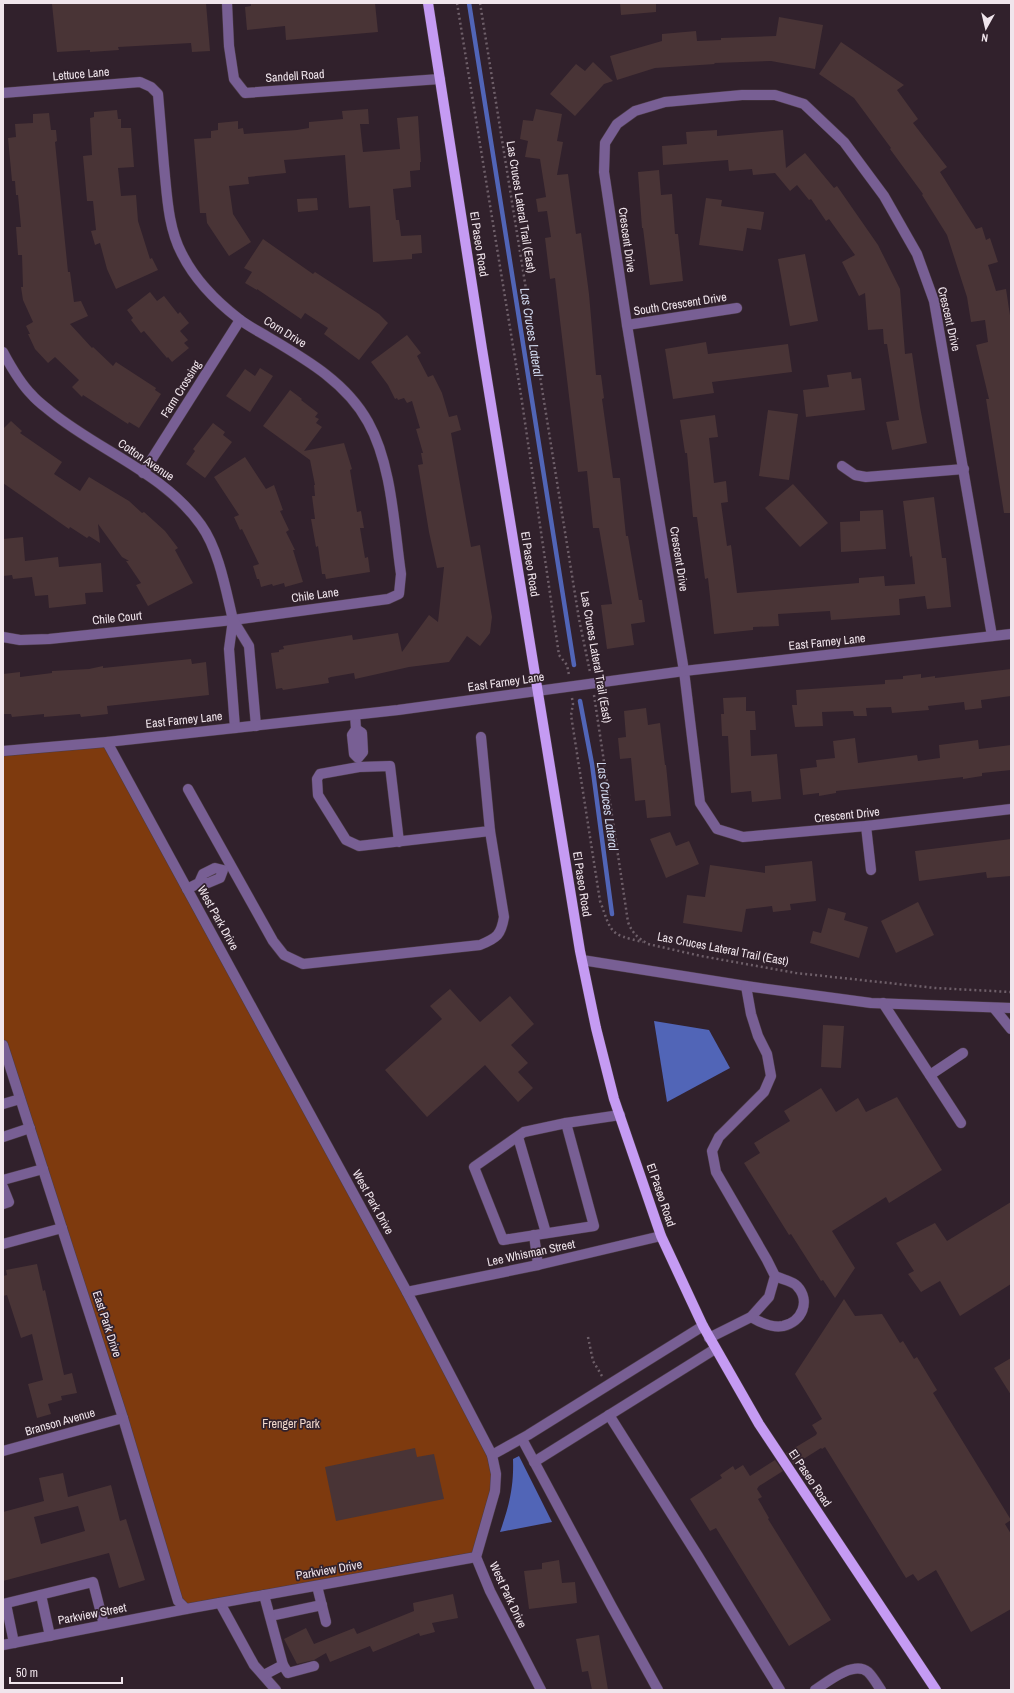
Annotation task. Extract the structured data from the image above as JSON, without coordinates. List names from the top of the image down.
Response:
{
  "streets": {
    "main road": ["El Paseo Road"],
    "street": [
      "Lettuce Lane",
      "Sandell Road",
      "Crescent Drive",
      "South Crescent Drive",
      "Corn Drive",
      "Farm Crossing",
      "Cotton Avenue",
      "Chile Lane",
      "Chile Court",
      "East Farney Lane",
      "West Park Drive",
      "Lee Whisman Street",
      "East Park Drive",
      "Branson Avenue",
      "Parkview Drive",
      "Parkview Street"
    ],
    "path": ["Las Cruces Lateral Trail (East)"]
  },
  "crossings": [
    ["Lettuce Lane", "Corn Drive"],
    ["Sandell Road", "El Paseo Road"],
    ["Las Cruces Lateral Trail (East)", "East Farney Lane"],
    ["Crescent Drive", "South Crescent Drive"],
    ["Crescent Drive", "East Farney Lane"],
    ["El Paseo Road", "East Farney Lane"],
    ["El Paseo Road", "Lee Whisman Street"],
    ["Corn Drive", "Farm Crossing"],
    ["Corn Drive", "Chile Lane"],
    ["Farm Crossing", "Cotton Avenue"],
    ["Cotton Avenue", "Chile Lane"],
    ["Cotton Avenue", "Chile Court"],
    ["Cotton Avenue", "East Farney Lane"],
    ["Chile Lane", "Chile Court"],
    ["East Farney Lane", "West Park Drive"],
    ["West Park Drive", "Lee Whisman Street"],
    ["West Park Drive", "Parkview Drive"],
    ["East Park Drive", "Branson Avenue"],
    ["East Park Drive", "Parkview Drive"],
    ["East Park Drive", "Parkview Street"],
    ["Parkview Drive", "Parkview Street"]
  ],
  "water": ["Las Cruces Lateral"],
  "parks": ["Frenger Park"],
  "scale_bar": "50 m",
  "north": "bottom"
}
